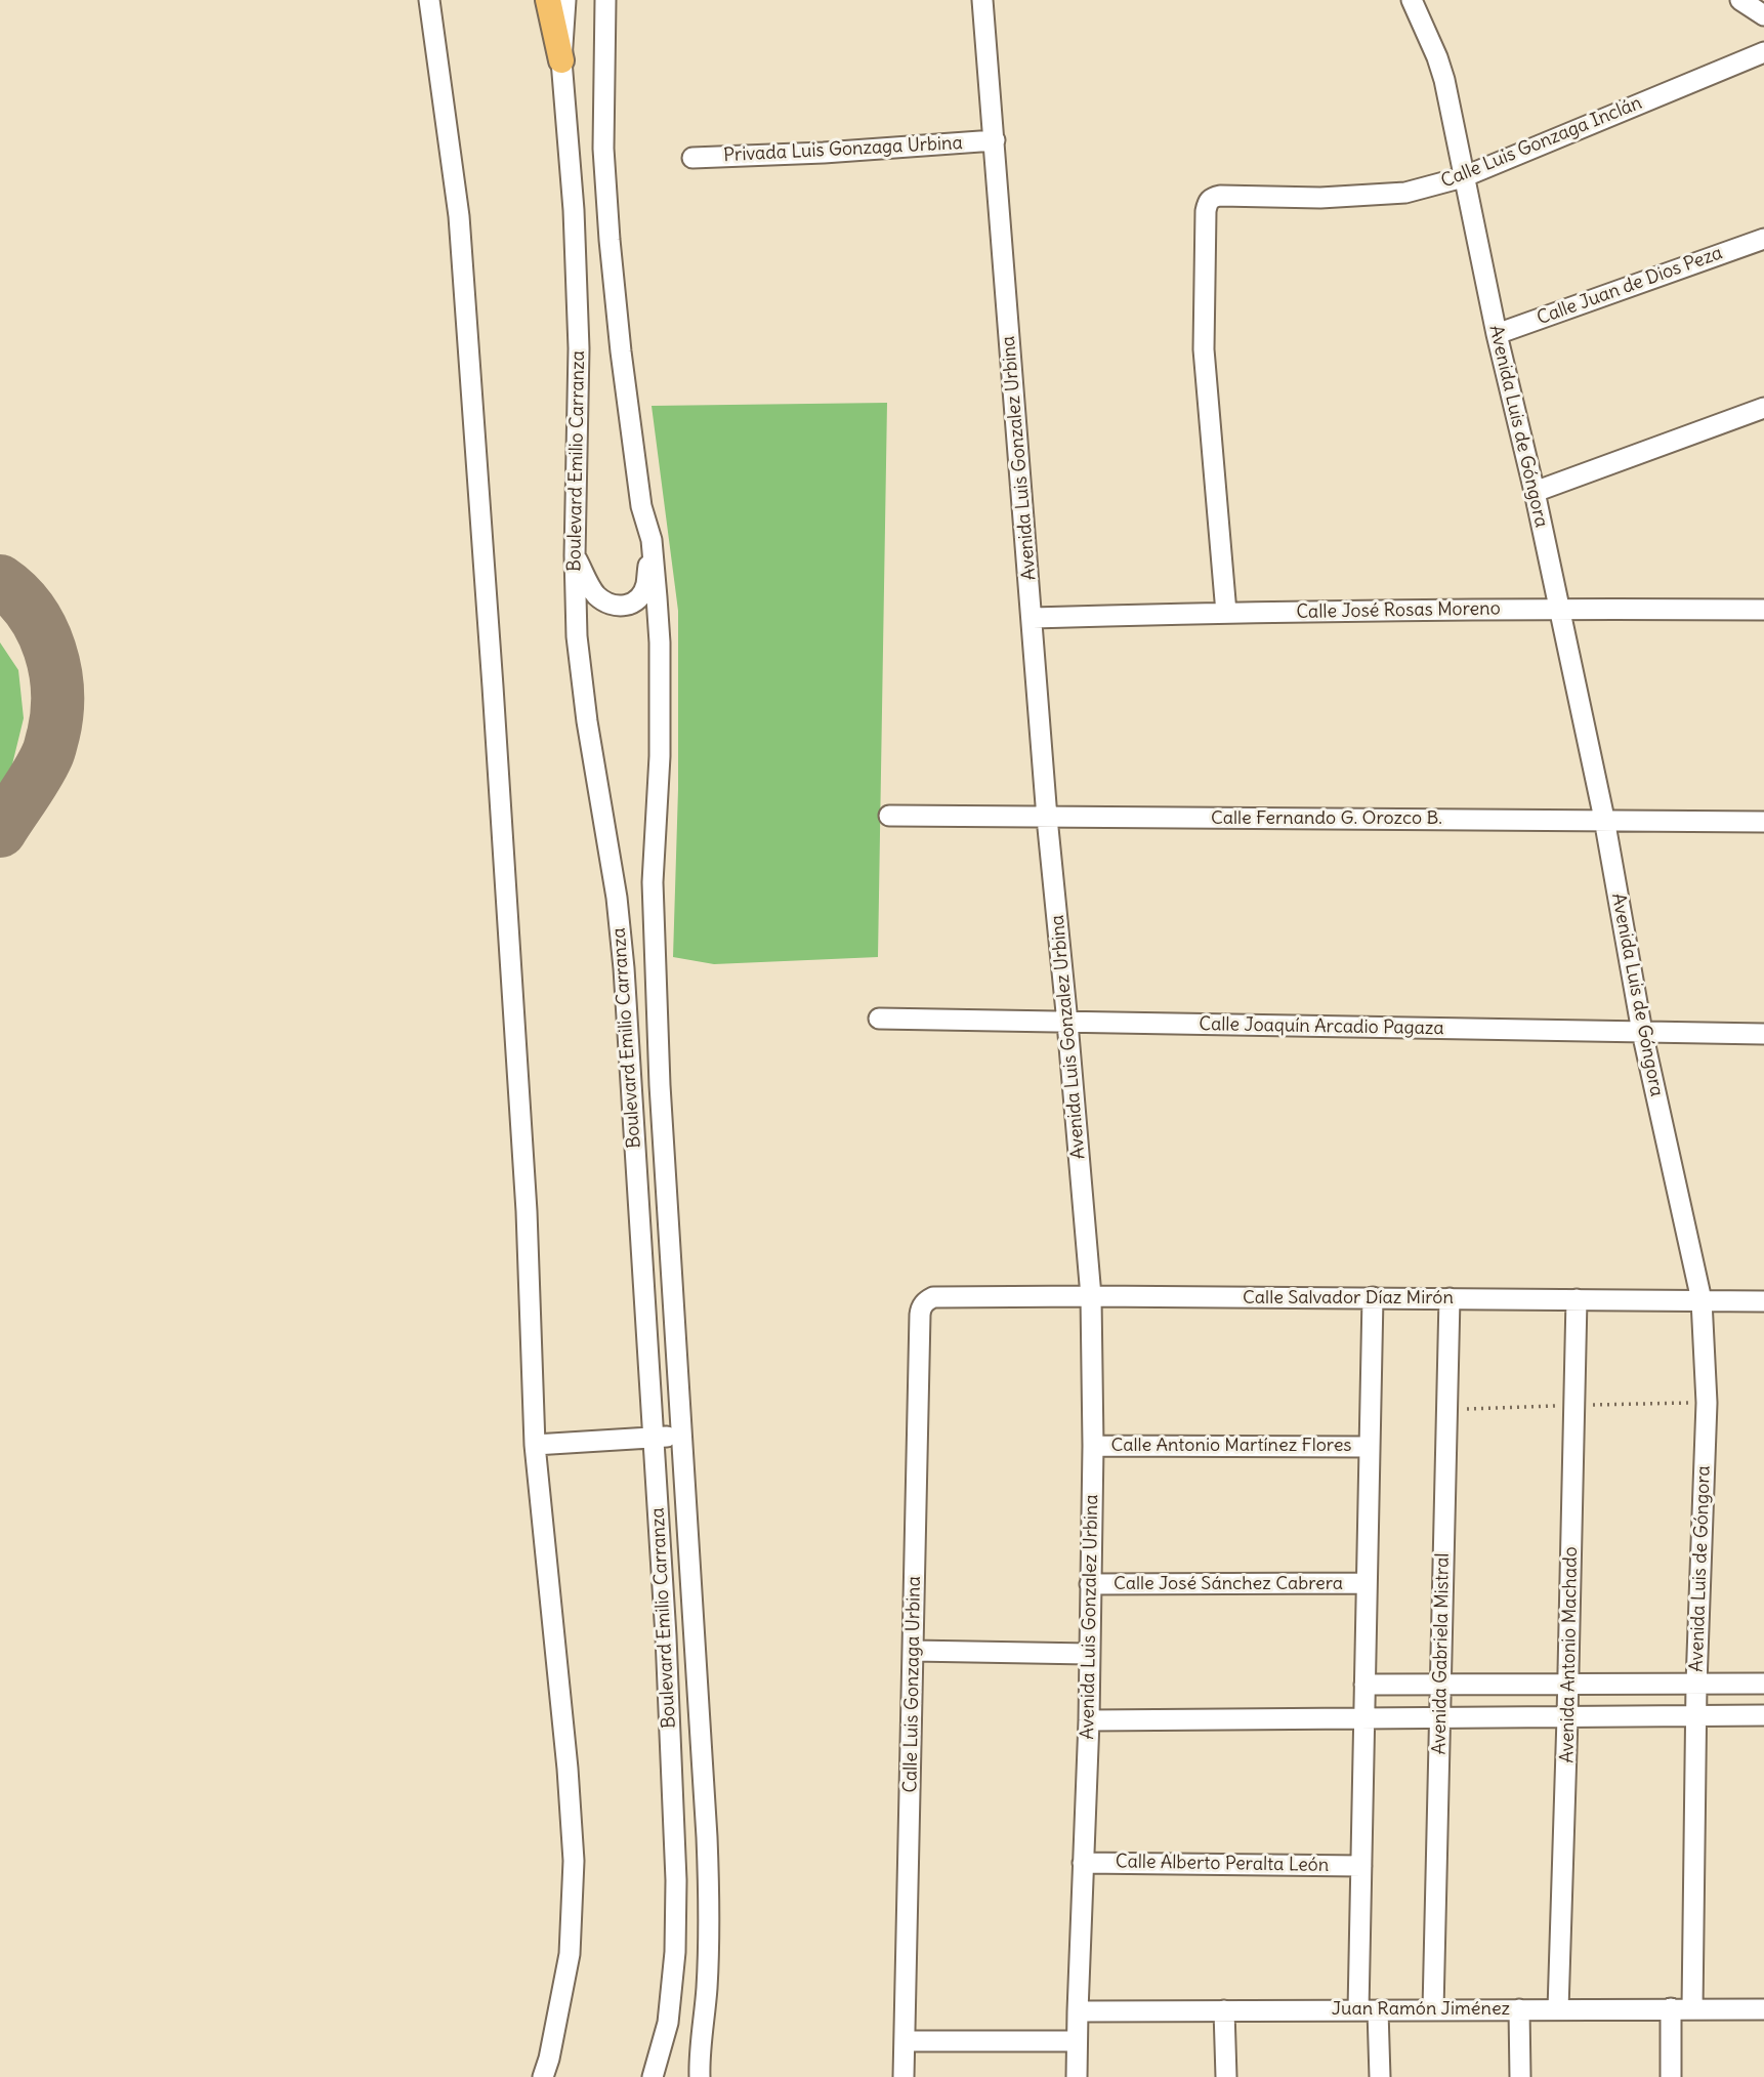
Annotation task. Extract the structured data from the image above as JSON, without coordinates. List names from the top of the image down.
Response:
{
  "streets": {
    "street": [
      "Calle Luis Gonzaga Inclán",
      "Privada Luis Gonzaga Urbina",
      "Calle Juan de Dios Peza",
      "Avenida Luis de Góngora",
      "Avenida Luis Gonzalez Urbina",
      "Boulevard Emilio Carranza",
      "Calle José Rosas Moreno",
      "Calle Fernando G. Orozco B.",
      "Calle Joaquín Arcadio Pagaza",
      "Calle Salvador Díaz Mirón",
      "Calle Antonio Martínez Flores",
      "Calle José Sánchez Cabrera",
      "Avenida Gabriela Mistral",
      "Avenida Antonio Machado",
      "Calle Luis Gonzaga Urbina",
      "Calle Alberto Peralta León",
      "Juan Ramón Jiménez"
    ]
  },
  "crossings": [
    ["Calle Luis Gonzaga Inclán", "Avenida Luis de Góngora"],
    ["Calle Luis Gonzaga Inclán", "Calle José Rosas Moreno"],
    ["Privada Luis Gonzaga Urbina", "Avenida Luis Gonzalez Urbina"],
    ["Calle Juan de Dios Peza", "Avenida Luis de Góngora"],
    ["Avenida Luis de Góngora", "Calle José Rosas Moreno"],
    ["Avenida Luis de Góngora", "Calle Fernando G. Orozco B."],
    ["Avenida Luis de Góngora", "Calle Joaquín Arcadio Pagaza"],
    ["Avenida Luis de Góngora", "Calle Salvador Díaz Mirón"],
    ["Avenida Luis de Góngora", "Juan Ramón Jiménez"],
    ["Avenida Luis Gonzalez Urbina", "Calle José Rosas Moreno"],
    ["Avenida Luis Gonzalez Urbina", "Calle Fernando G. Orozco B."],
    ["Avenida Luis Gonzalez Urbina", "Calle Joaquín Arcadio Pagaza"],
    ["Avenida Luis Gonzalez Urbina", "Calle Salvador Díaz Mirón"],
    ["Avenida Luis Gonzalez Urbina", "Calle Antonio Martínez Flores"],
    ["Avenida Luis Gonzalez Urbina", "Calle José Sánchez Cabrera"],
    ["Avenida Luis Gonzalez Urbina", "Calle Alberto Peralta León"],
    ["Avenida Luis Gonzalez Urbina", "Juan Ramón Jiménez"],
    ["Calle Salvador Díaz Mirón", "Avenida Gabriela Mistral"],
    ["Calle Salvador Díaz Mirón", "Avenida Antonio Machado"],
    ["Calle Salvador Díaz Mirón", "Calle Luis Gonzaga Urbina"],
    ["Avenida Gabriela Mistral", "Juan Ramón Jiménez"],
    ["Avenida Antonio Machado", "Juan Ramón Jiménez"]
  ]
}
